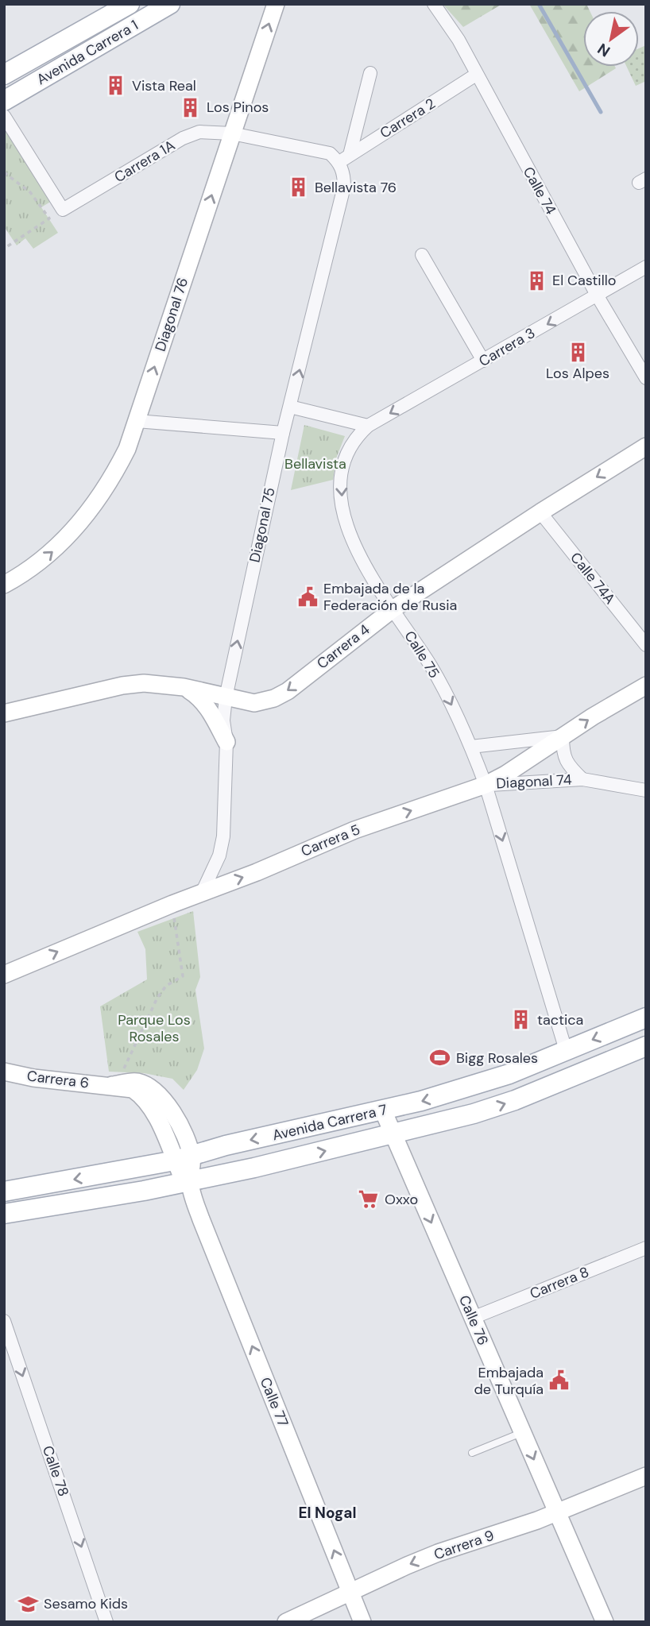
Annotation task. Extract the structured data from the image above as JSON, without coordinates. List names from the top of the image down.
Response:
{
  "streets": {
    "main road": ["Avenida Carrera 1", "Avenida Carrera 7"],
    "street": [
      "Carrera 2",
      "Carrera 1A",
      "Calle 74",
      "Diagonal 76",
      "Carrera 3",
      "Diagonal 75",
      "Calle 74A",
      "Carrera 4",
      "Calle 75",
      "Diagonal 74",
      "Carrera 5",
      "Carrera 6",
      "Carrera 8",
      "Calle 76",
      "Calle 77",
      "Calle 78",
      "Carrera 9"
    ]
  },
  "crossings": [
    ["Carrera 2", "Carrera 1A"],
    ["Carrera 2", "Calle 74"],
    ["Carrera 2", "Diagonal 75"],
    ["Carrera 1A", "Diagonal 76"],
    ["Carrera 1A", "Diagonal 75"],
    ["Calle 74", "Carrera 3"],
    ["Carrera 3", "Calle 75"],
    ["Diagonal 75", "Carrera 4"],
    ["Diagonal 75", "Carrera 5"],
    ["Calle 74A", "Carrera 4"],
    ["Carrera 4", "Calle 75"],
    ["Calle 75", "Diagonal 74"],
    ["Calle 75", "Carrera 5"],
    ["Calle 75", "Avenida Carrera 7"],
    ["Diagonal 74", "Carrera 5"],
    ["Carrera 6", "Calle 77"],
    ["Avenida Carrera 7", "Calle 76"],
    ["Avenida Carrera 7", "Calle 77"],
    ["Carrera 8", "Calle 76"],
    ["Calle 76", "Carrera 9"],
    ["Calle 77", "Carrera 9"]
  ],
  "one_way": [
    "Diagonal 76",
    "Carrera 3",
    "Diagonal 75",
    "Carrera 4",
    "Calle 75",
    "Carrera 5",
    "Calle 76",
    "Calle 77",
    "Calle 78",
    "Carrera 9"
  ],
  "districts": ["El Nogal"],
  "parks": ["Bellavista", "Parque Los Rosales"],
  "places": {
    "building": [
      "Vista Real",
      "Los Pinos",
      "Bellavista 76",
      "El Castillo",
      "Los Alpes",
      "tactica"
    ],
    "public building": ["Embajada de la Federación de Rusia", "Embajada de Turquía"],
    "sports": ["Bigg Rosales"],
    "supermarket": ["Oxxo"],
    "school or university": ["Sesamo Kids"]
  },
  "north": "bottom left"
}
